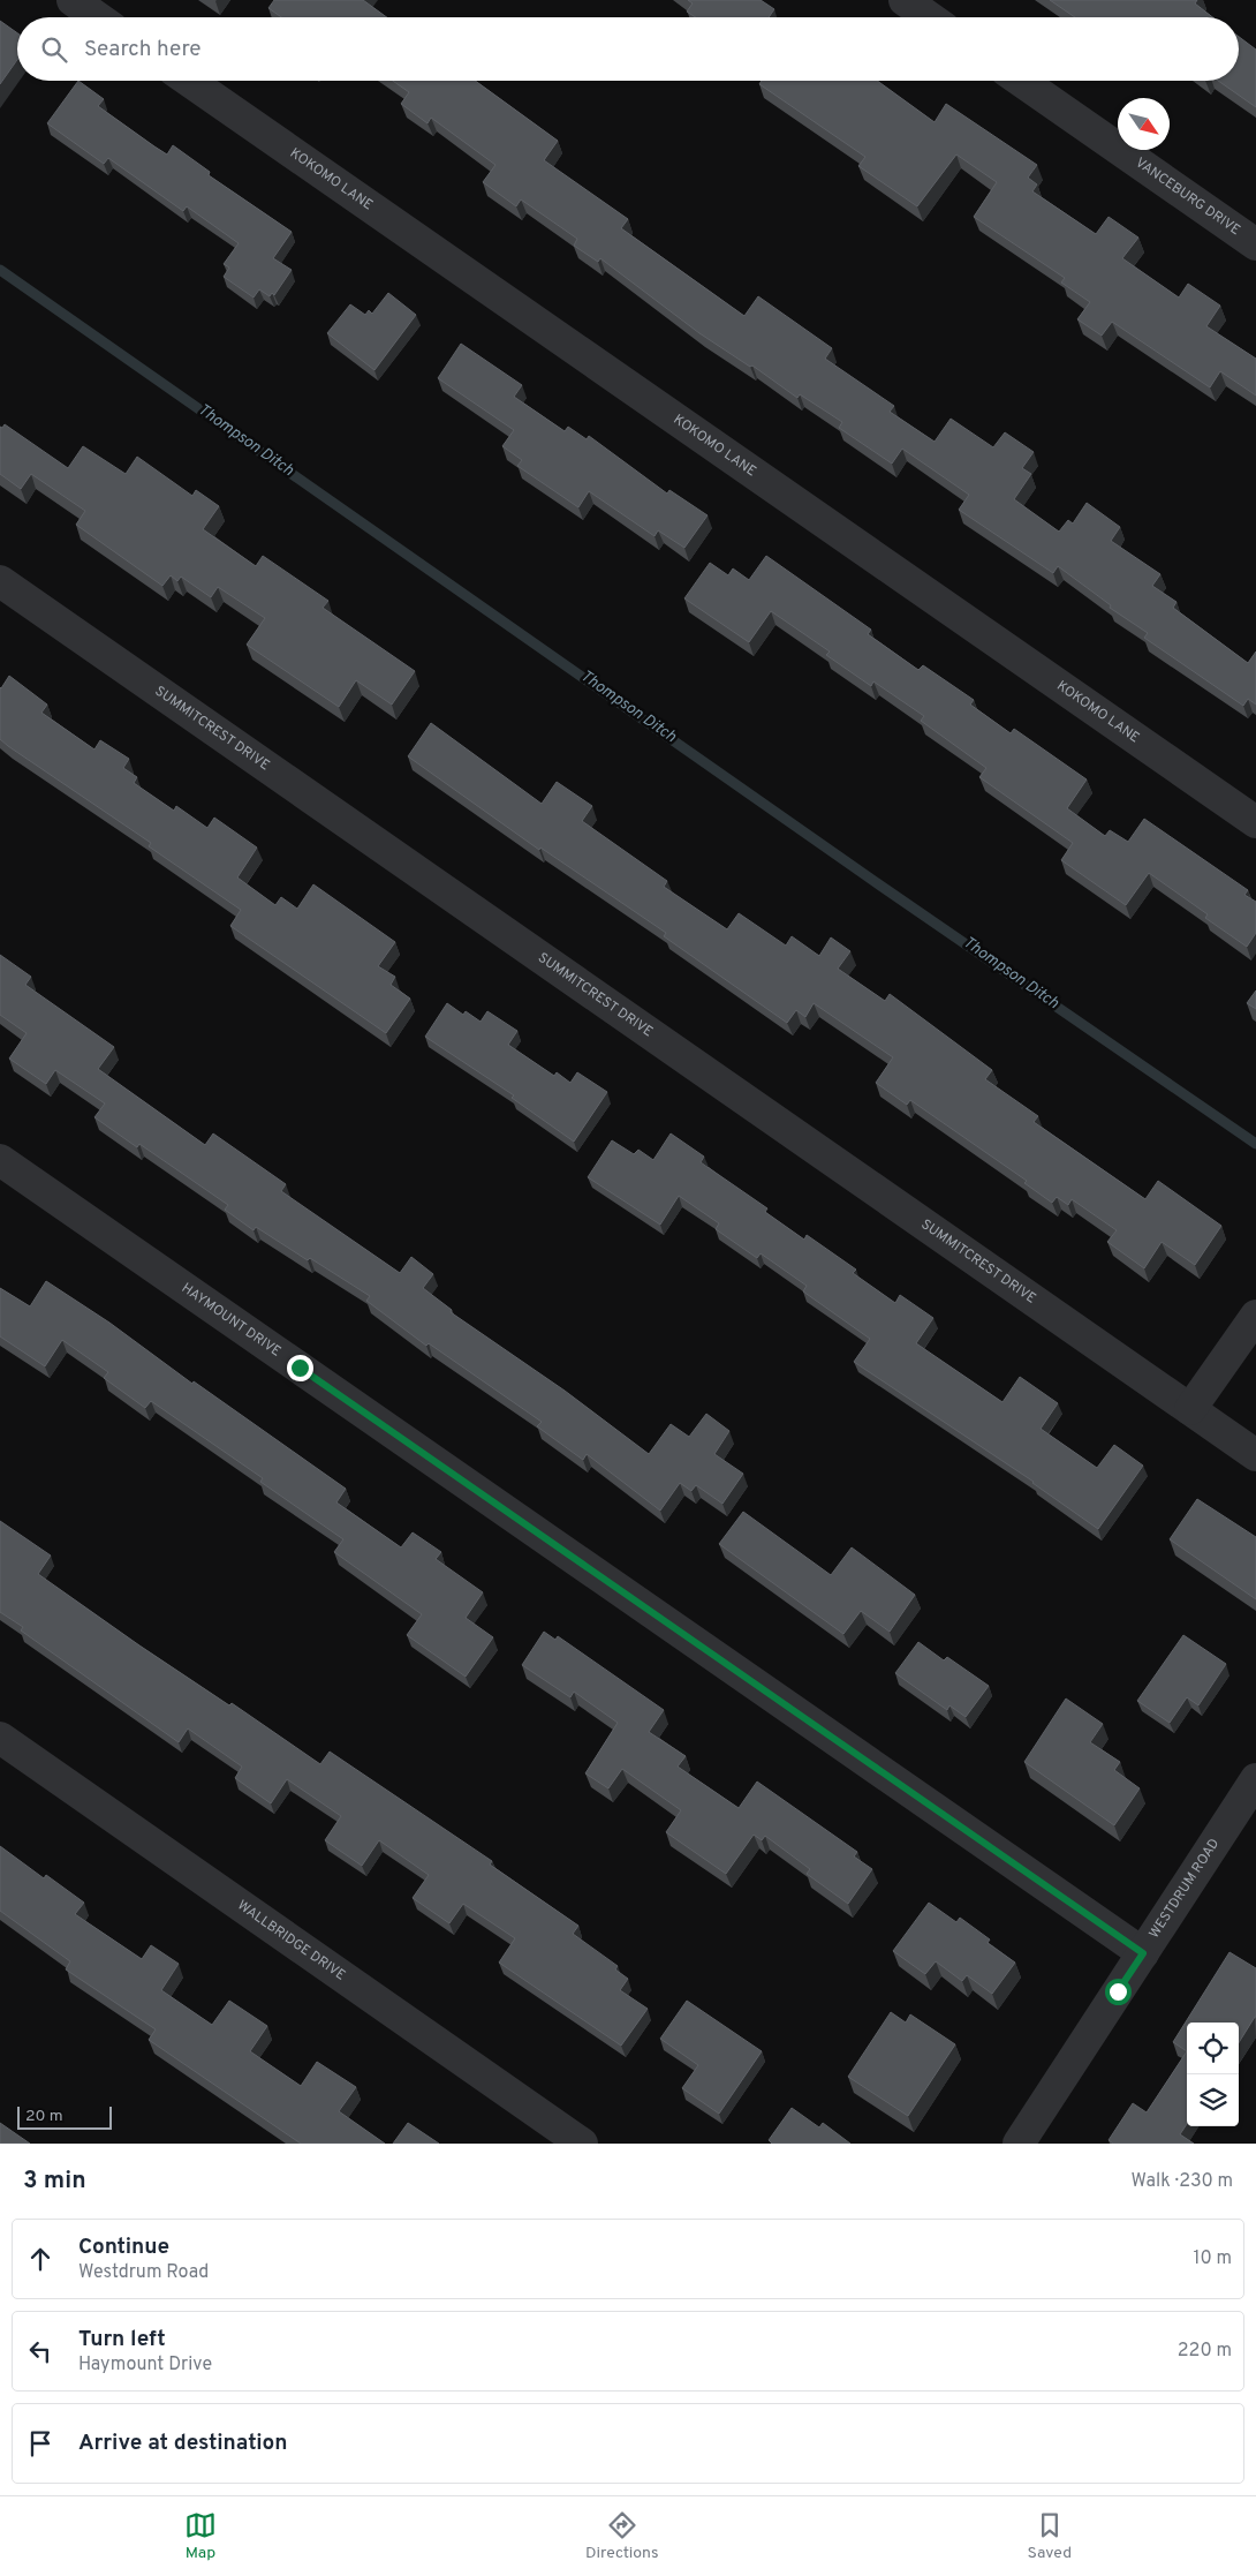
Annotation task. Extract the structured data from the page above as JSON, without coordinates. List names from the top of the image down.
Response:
{
  "streets": {
    "street": [
      "KOKOMO LANE",
      "VANCEBURG DRIVE",
      "SUMMITCREST DRIVE",
      "HAYMOUNT DRIVE",
      "WESTDRUM ROAD",
      "WALLBRIDGE DRIVE"
    ]
  },
  "crossings": [
    ["HAYMOUNT DRIVE", "WESTDRUM ROAD"]
  ],
  "water": ["Thompson Ditch"],
  "scale_bar": "20 m",
  "north": "bottom right",
  "page": {
    "search": "Search here",
    "scale": "20 m",
    "heading": ["3 min", "Walk · 230 m"],
    "list": [
      ["Continue", "Westdrum Road", "10 m"],
      ["Turn left", "Haymount Drive", "220 m"],
      "Arrive at destination"
    ],
    "nav": ["Map", "Directions", "Saved"]
  }
}
